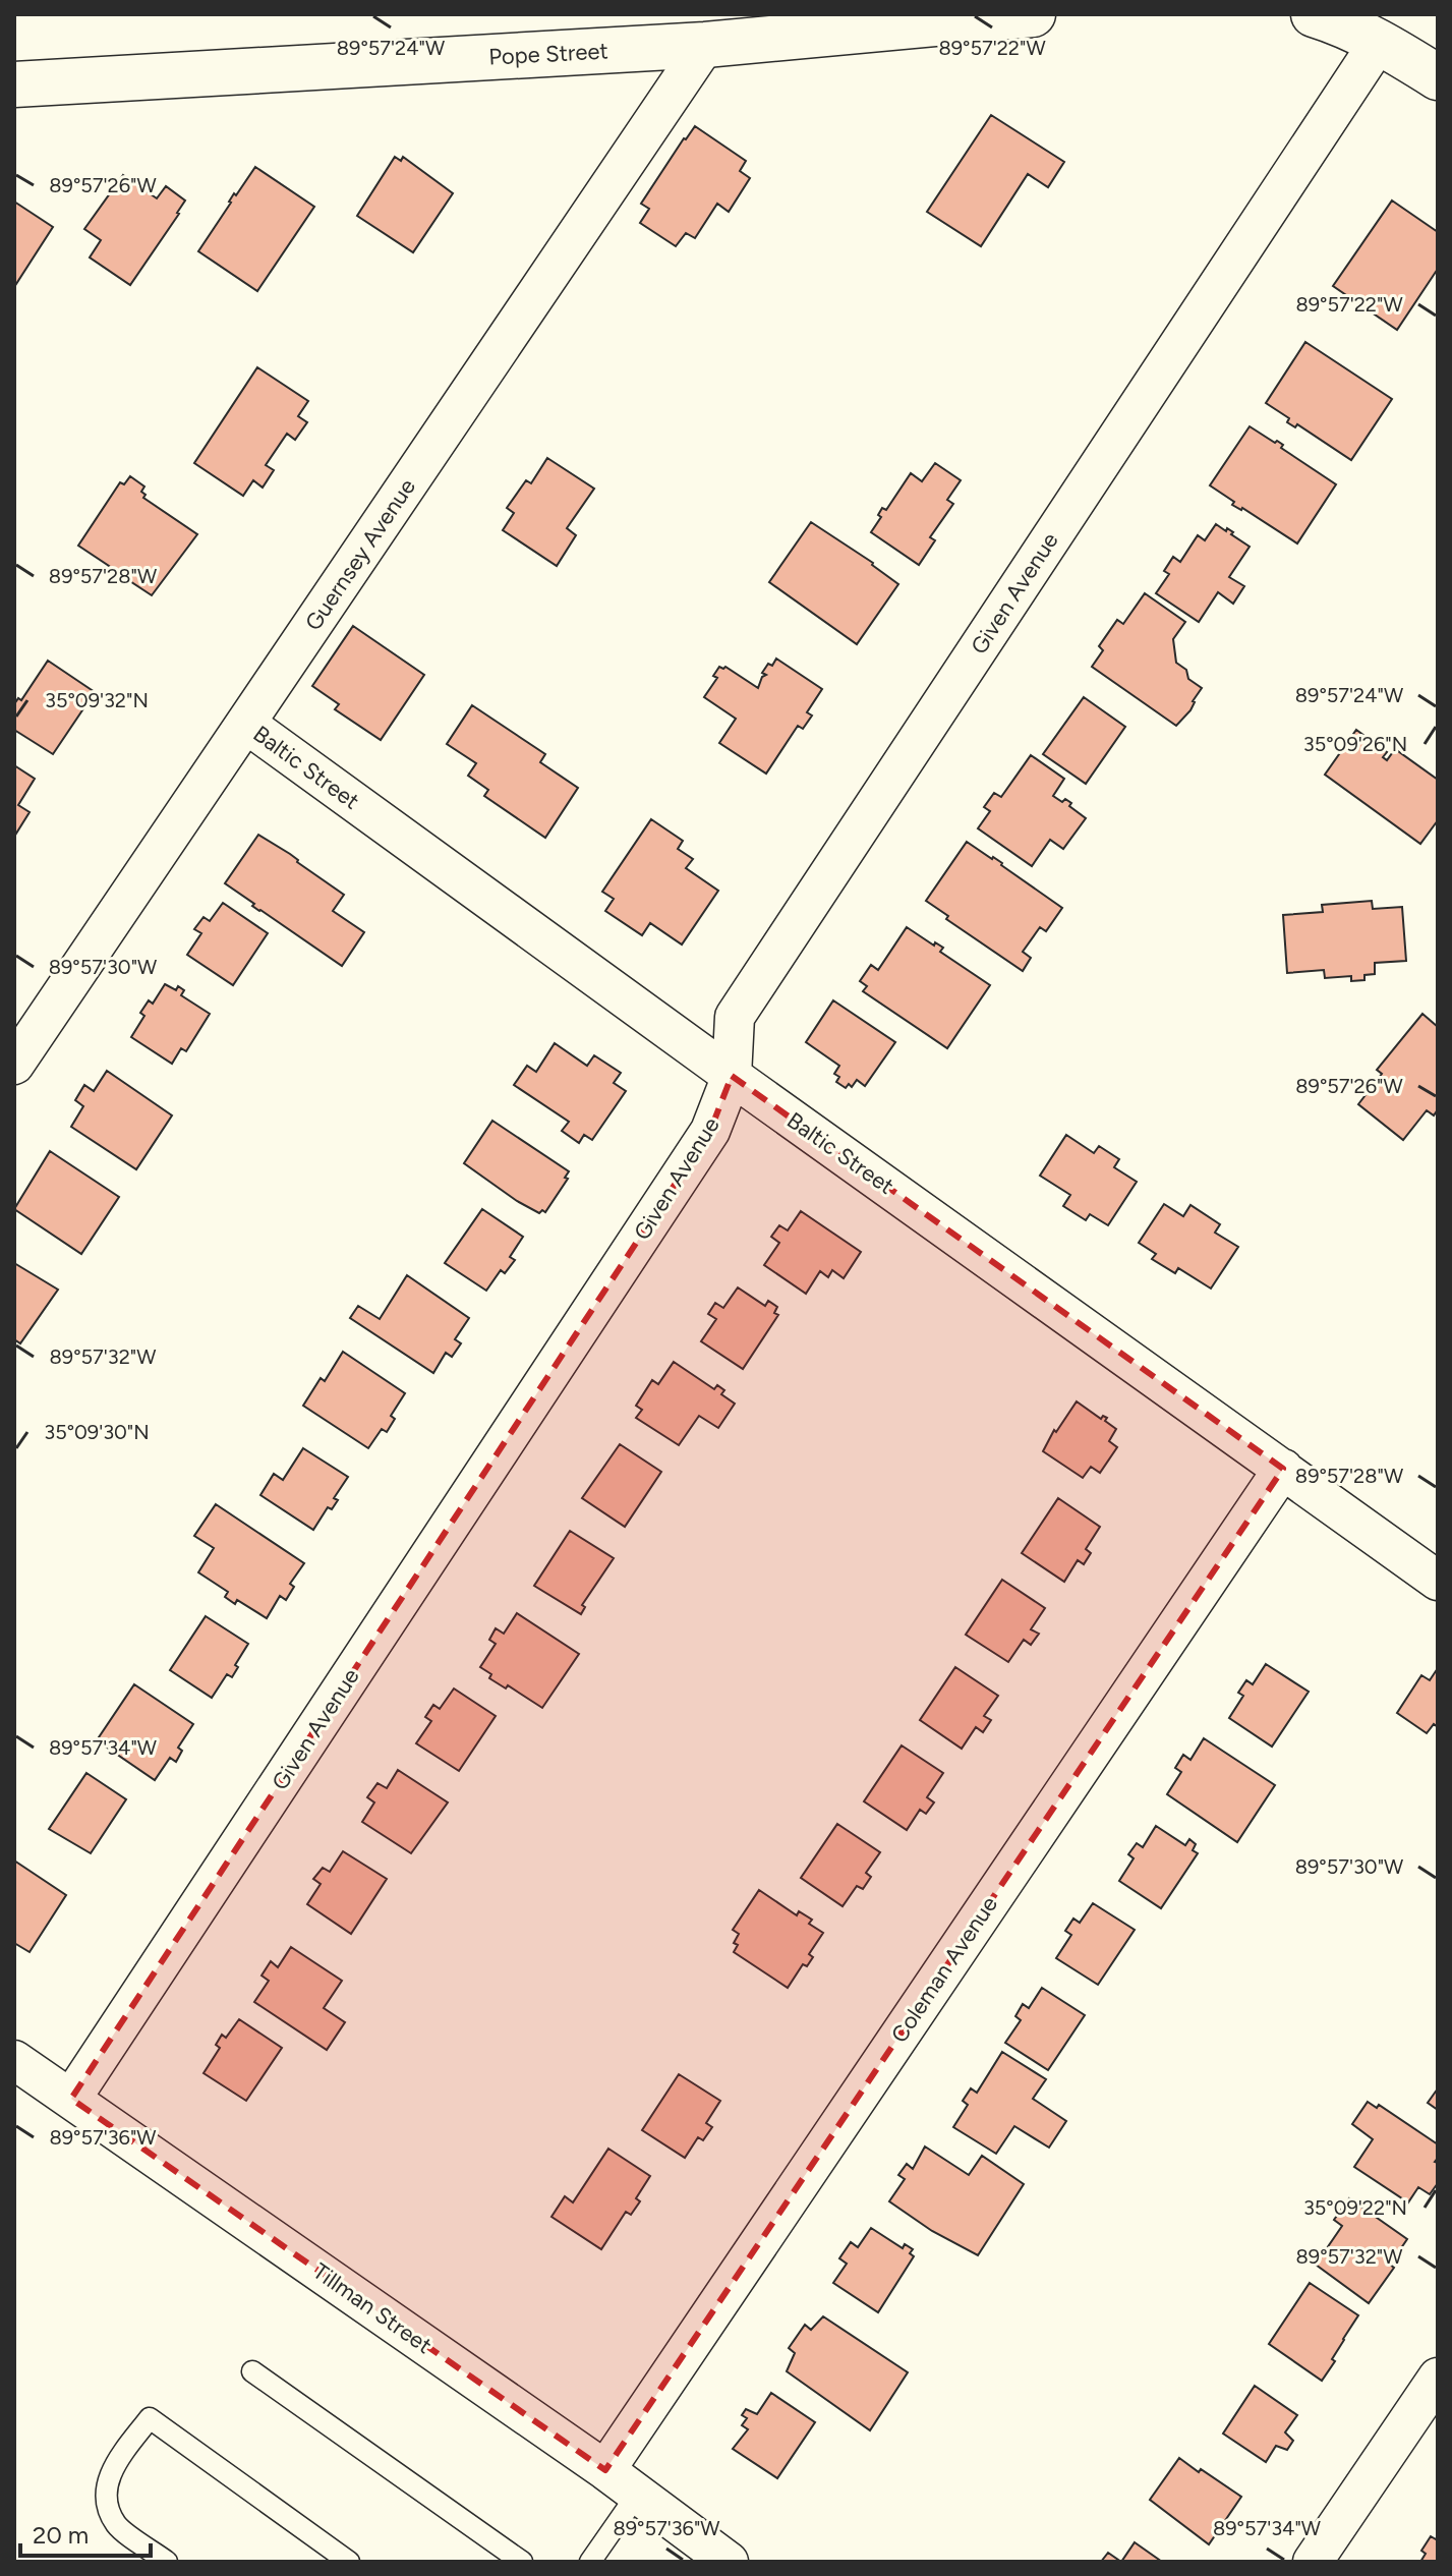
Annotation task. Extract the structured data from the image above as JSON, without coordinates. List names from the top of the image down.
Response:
{
  "streets": {
    "street": [
      "Pope Street",
      "Guernsey Avenue",
      "Given Avenue",
      "Baltic Street",
      "Coleman Avenue",
      "Tillman Street"
    ]
  },
  "crossings": [
    ["Pope Street", "Guernsey Avenue"],
    ["Guernsey Avenue", "Baltic Street"],
    ["Given Avenue", "Baltic Street"],
    ["Given Avenue", "Tillman Street"],
    ["Baltic Street", "Coleman Avenue"],
    ["Coleman Avenue", "Tillman Street"]
  ],
  "scale_bar": "20 m",
  "coordinates": [
    "89°57'24\"W",
    "89°57'22\"W",
    "89°57'26\"W",
    "89°57'28\"W",
    "35°09'32\"N",
    "35°09'26\"N",
    "89°57'30\"W",
    "89°57'32\"W",
    "35°09'30\"N",
    "89°57'34\"W",
    "89°57'36\"W",
    "35°09'22\"N"
  ]
}
